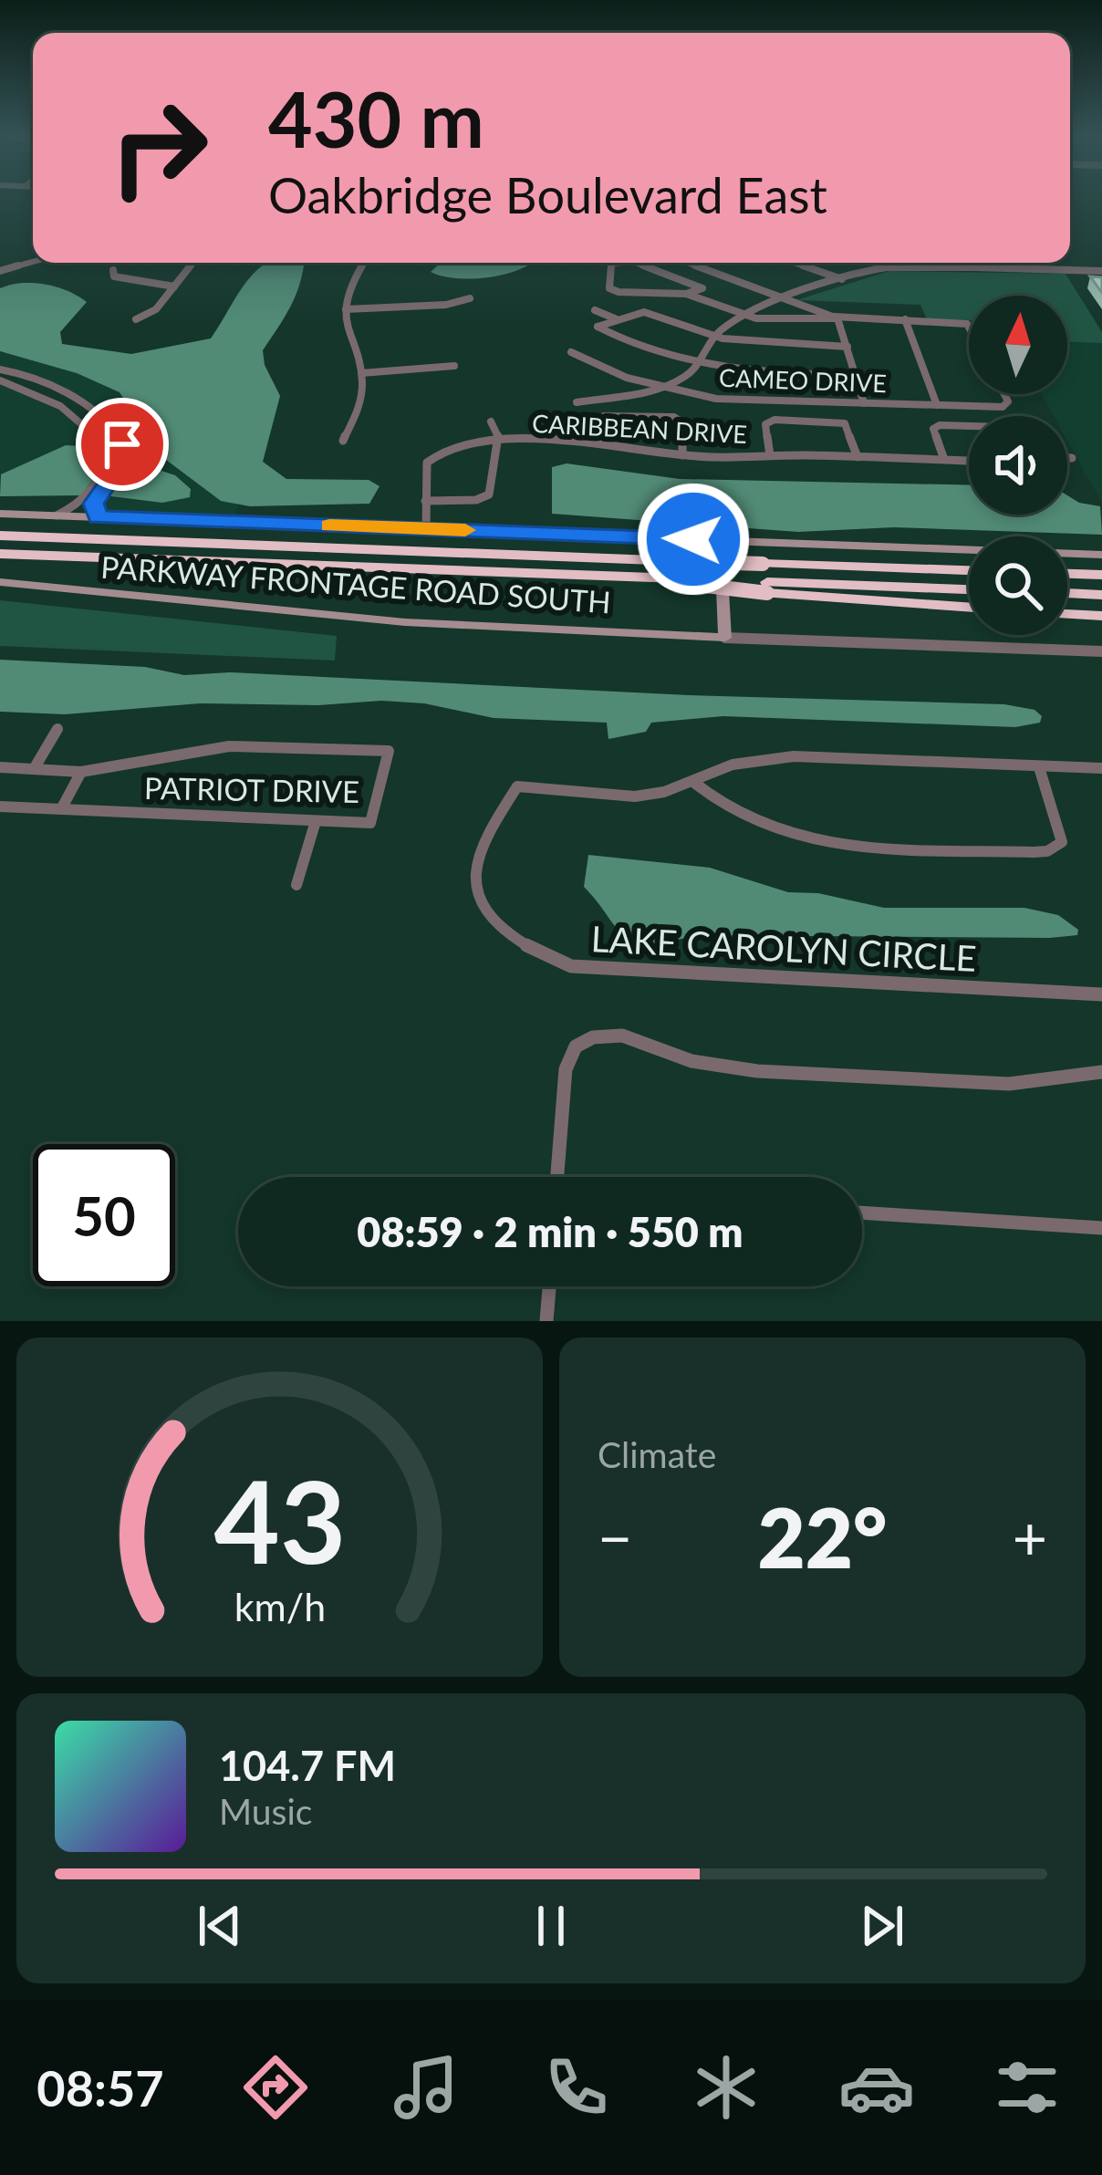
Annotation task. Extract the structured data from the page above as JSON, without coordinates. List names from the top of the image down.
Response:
{
  "streets": {
    "main road": ["PARKWAY FRONTAGE ROAD SOUTH"],
    "street": [
      "CAMEO DRIVE",
      "CARIBBEAN DRIVE",
      "PATRIOT DRIVE",
      "LAKE CAROLYN CIRCLE"
    ]
  },
  "north": "top",
  "page": {
    "turn": ["430 m", "Oakbridge Boulevard East"],
    "limit": "50",
    "trip": "08:59 · 2 min · 550 m",
    "tile": "Climate",
    "heat": ["−", "22°", "+"],
    "song": ["104.7 FM", "Music"],
    "tabs": "08:57",
    "gauge": ["43", "km/h"]
  }
}
